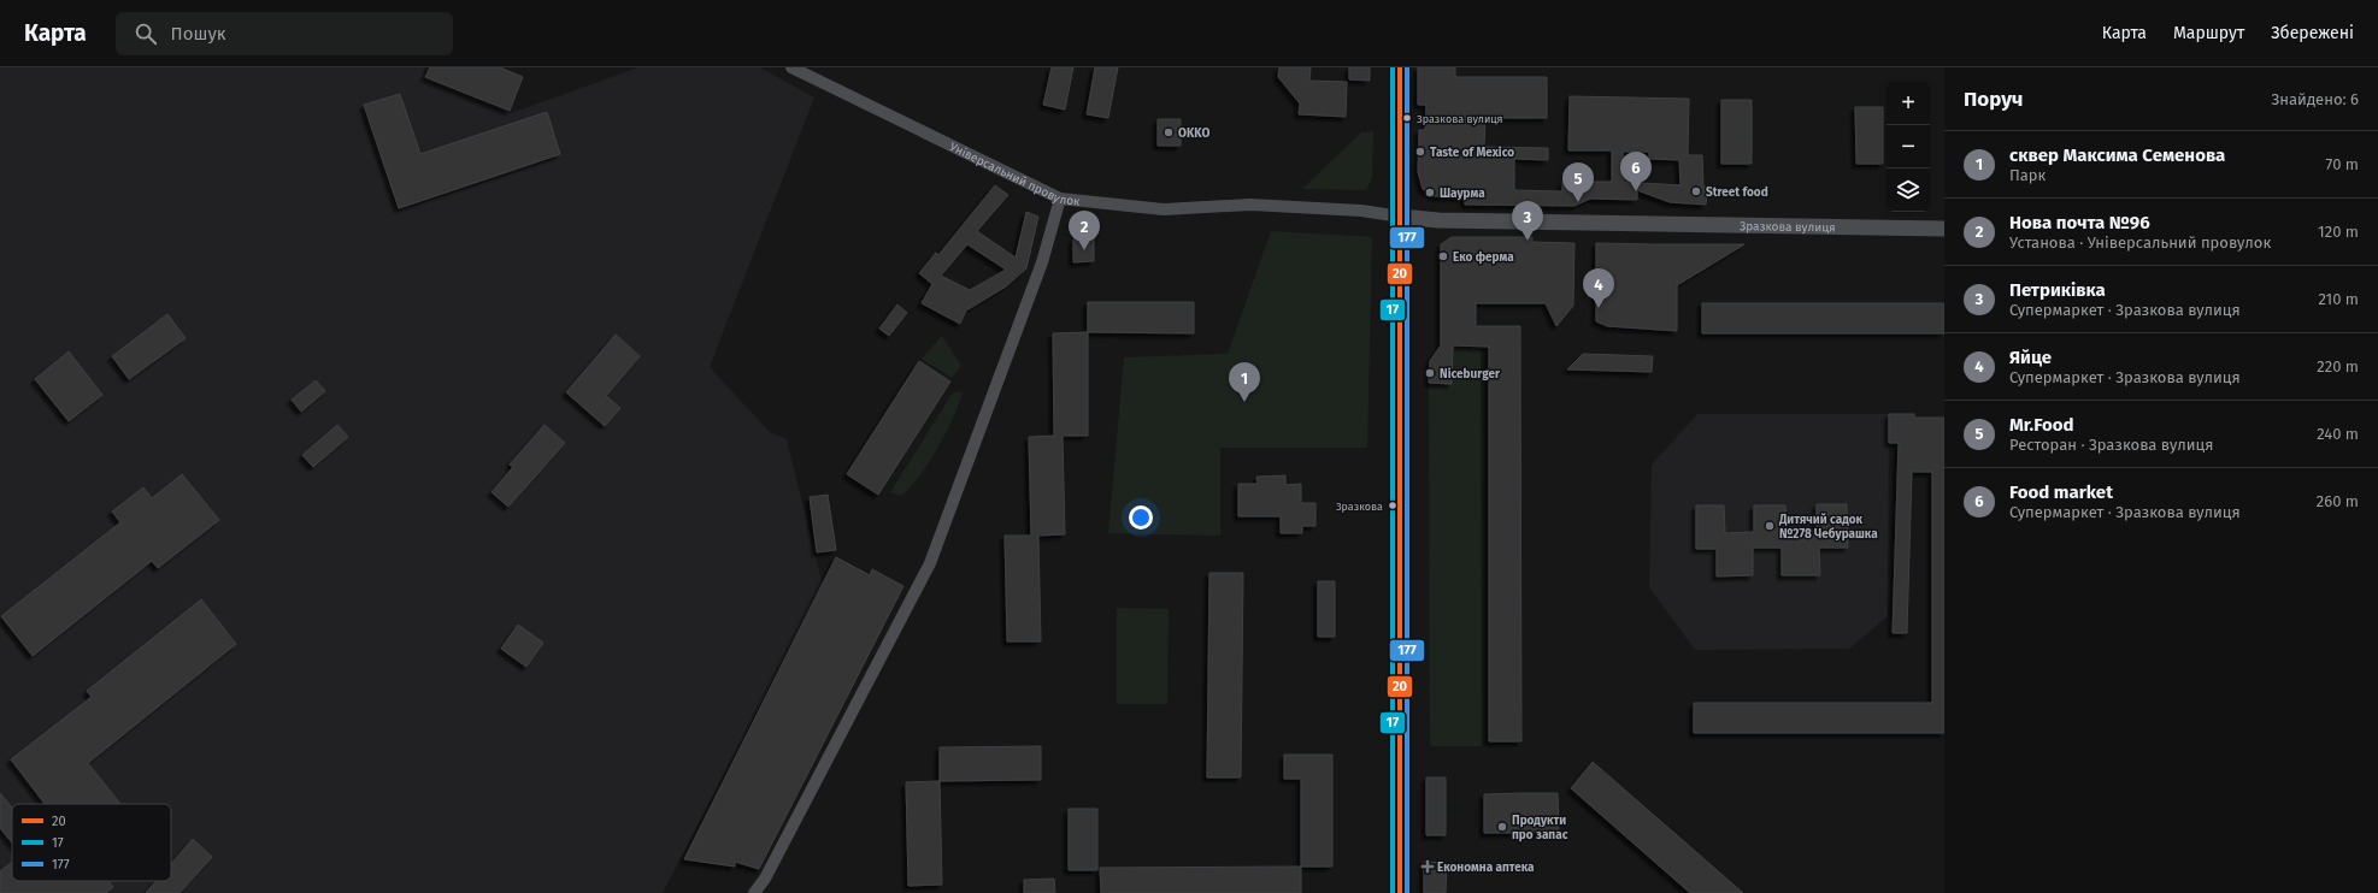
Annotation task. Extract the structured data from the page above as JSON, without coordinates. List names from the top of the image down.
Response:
{
  "streets": {
    "street": ["Універсальний провулок", "Зразкова вулиця"]
  },
  "crossings": [
    ["Універсальний провулок", "Зразкова вулиця"]
  ],
  "places": {
    "other": [
      "Зразкова вулиця",
      "OKKO",
      "Taste of Mexico",
      "Street food",
      "Шаурма",
      "Еко ферма",
      "Niceburger",
      "Зразкова",
      "Дитячий садок №278 Чебурашка",
      "Продукти про запас"
    ],
    "health": ["Економна аптека"]
  },
  "lines": ["transit line 20", "transit line 17", "transit line 177"],
  "legend": ["20", "17", "177"],
  "page": {
    "header": "Карта",
    "search": "Пошук",
    "nav": ["Карта", "Маршрут", "Збережені"],
    "heading": ["Поруч", "Знайдено: 6"],
    "map_buttons": ["+", "−"],
    "list": [
      {
        "mark": "1",
        "name": "сквер Максима Семенова",
        "note": "Парк",
        "value": "70 m"
      },
      {
        "mark": "2",
        "name": "Нова почта №96",
        "note": "Установа · Універсальний провулок",
        "value": "120 m"
      },
      {
        "mark": "3",
        "name": "Петриківка",
        "note": "Супермаркет · Зразкова вулиця",
        "value": "210 m"
      },
      {
        "mark": "4",
        "name": "Яйце",
        "note": "Супермаркет · Зразкова вулиця",
        "value": "220 m"
      },
      {
        "mark": "5",
        "name": "Mr.Food",
        "note": "Ресторан · Зразкова вулиця",
        "value": "240 m"
      },
      {
        "mark": "6",
        "name": "Food market",
        "note": "Супермаркет · Зразкова вулиця",
        "value": "260 m"
      }
    ],
    "pins": [
      "6",
      "5",
      "3",
      "2",
      "4",
      "1"
    ]
  }
}
